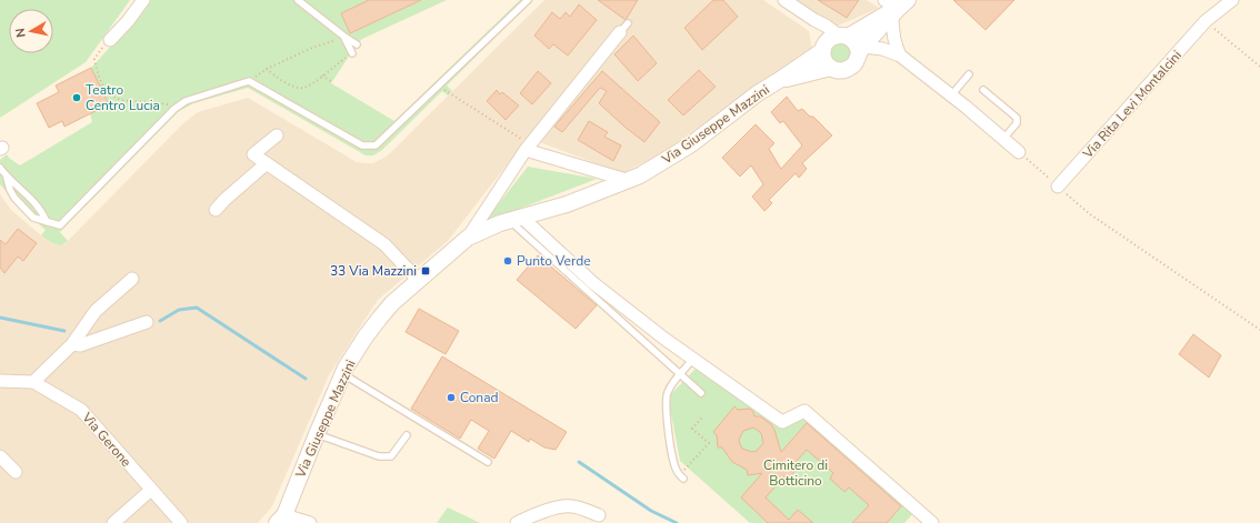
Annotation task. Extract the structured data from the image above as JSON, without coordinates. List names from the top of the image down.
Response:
{
  "streets": {
    "street": ["Via Rita Levi Montalcini", "Via Giuseppe Mazzini", "Via Gerone"]
  },
  "parks": ["Cimitero di Botticino"],
  "places": {
    "other": ["Teatro Centro Lucia", "Punto Verde", "Conad"],
    "transit": ["33 Via Mazzini"]
  },
  "north": "left"
}
